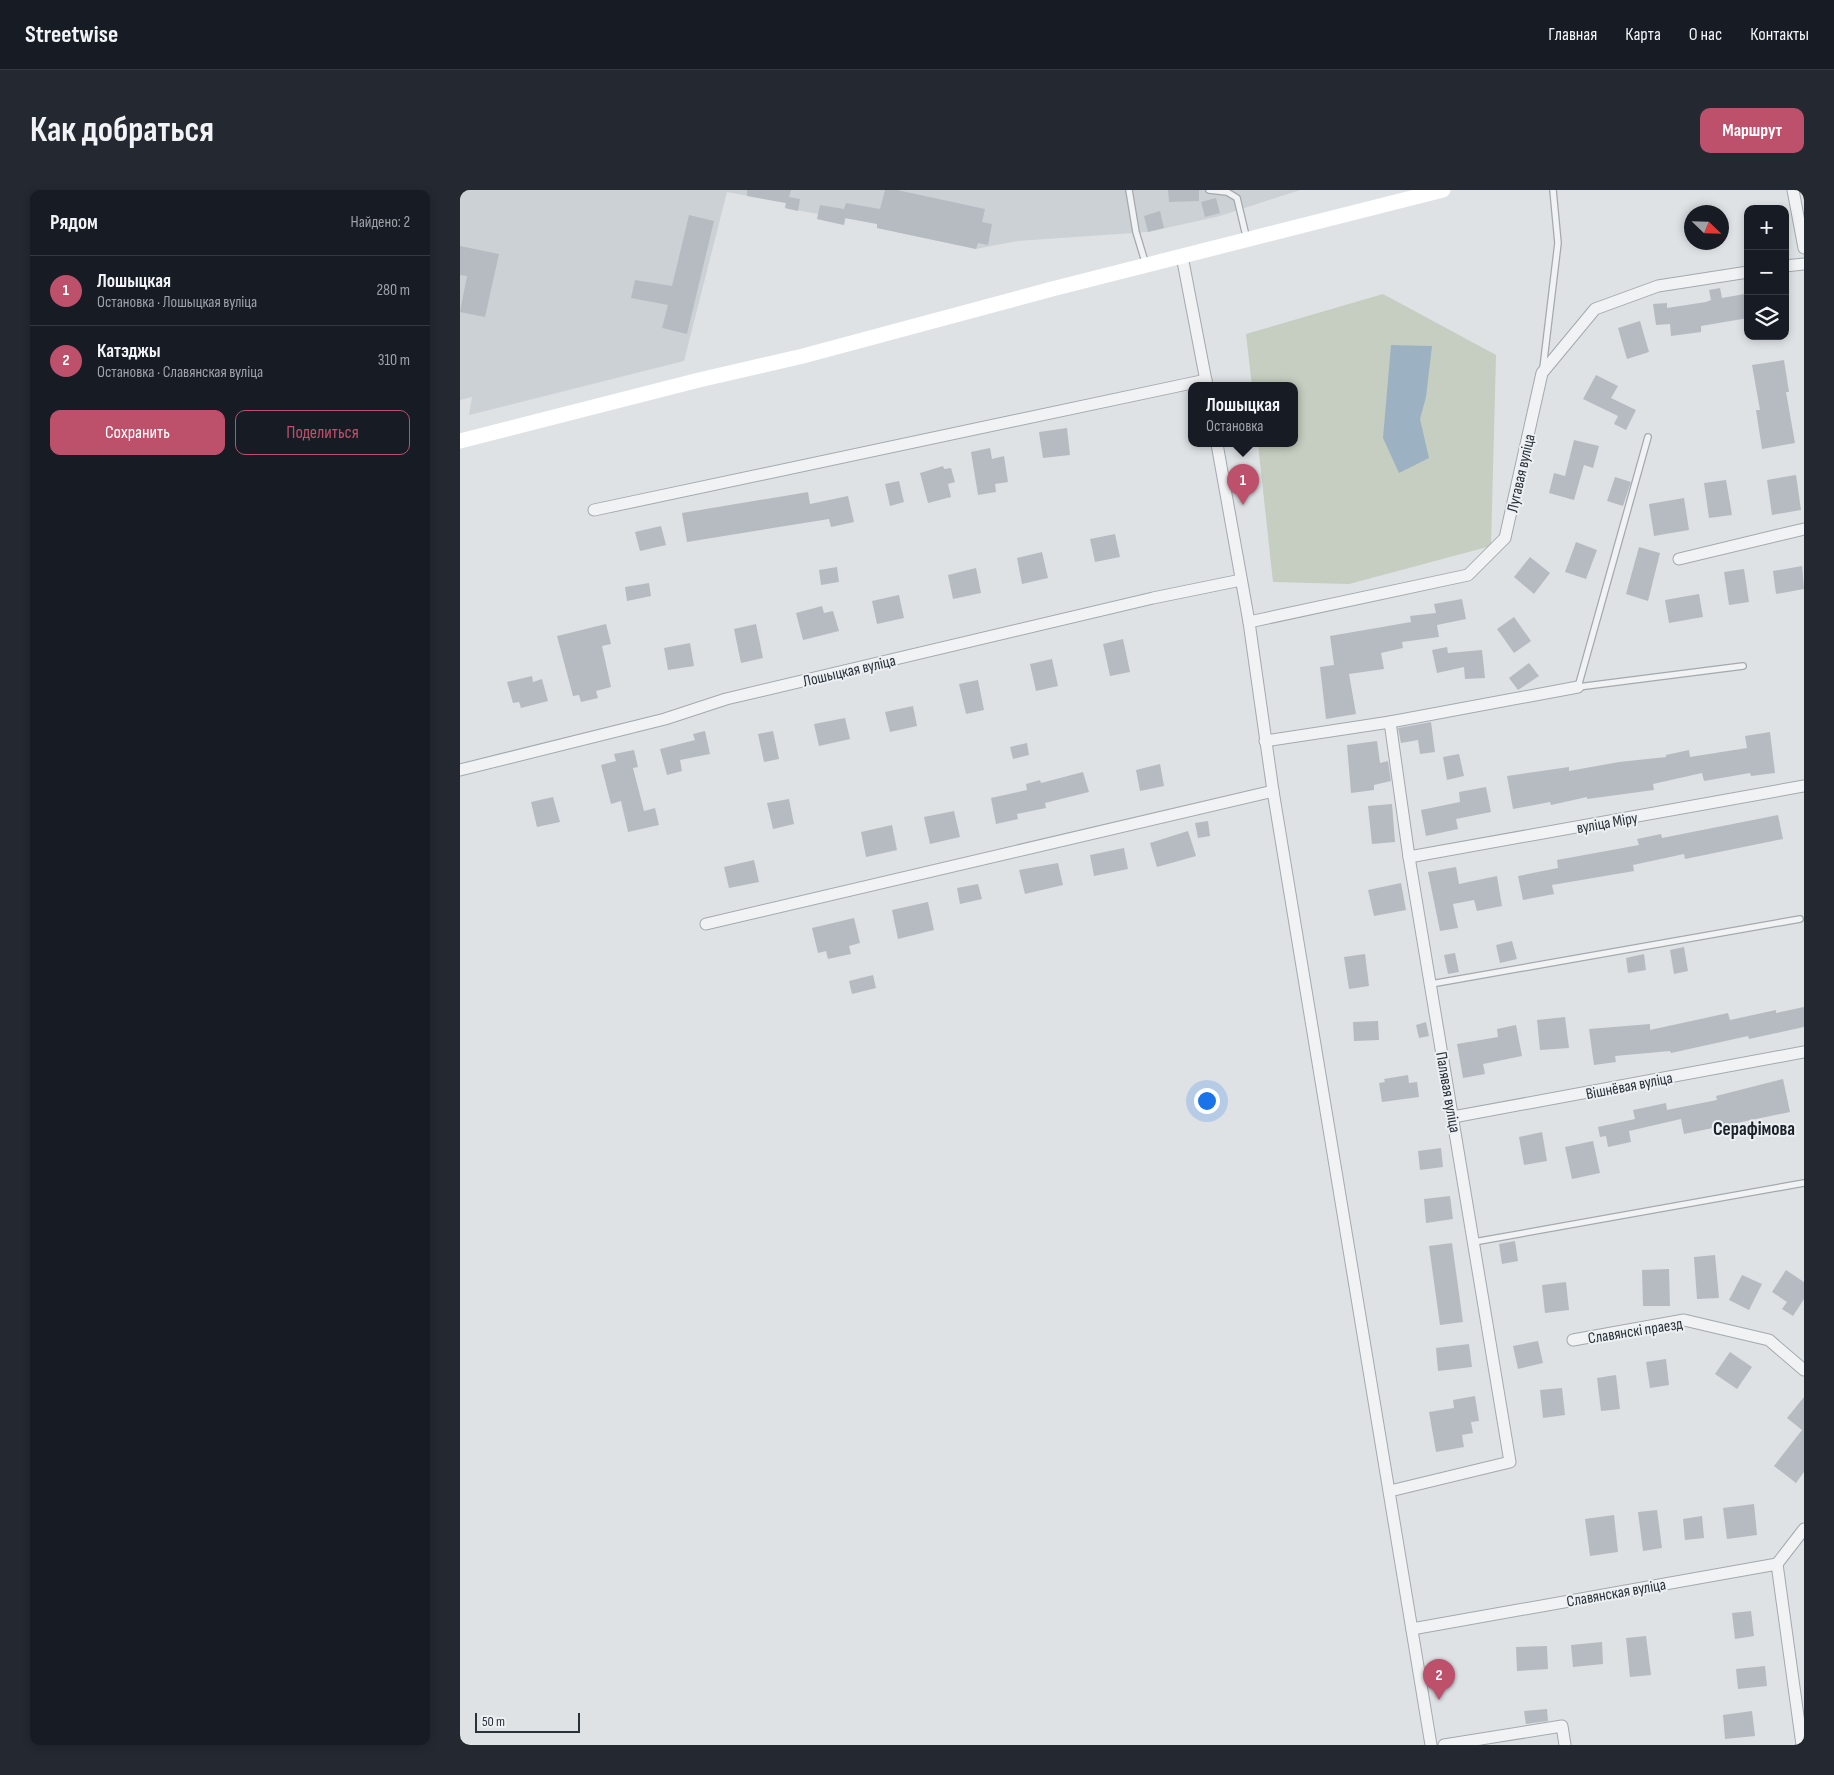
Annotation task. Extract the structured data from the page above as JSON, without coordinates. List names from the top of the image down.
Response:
{
  "streets": {
    "street": [
      "Лугавая вуліца",
      "Лошыцкая вуліца",
      "вуліца Міру",
      "Вішнёвая вуліца",
      "Палявая вуліца",
      "Славянскі праезд",
      "Славянская вуліца"
    ]
  },
  "crossings": [
    ["вуліца Міру", "Палявая вуліца"],
    ["Вішнёвая вуліца", "Палявая вуліца"]
  ],
  "districts": ["Серафімова"],
  "scale_bar": "50 m",
  "north": "bottom right",
  "page": {
    "header": "Streetwise",
    "nav": [
      "Главная",
      "Карта",
      "О нас",
      "Контакты"
    ],
    "buttons": [
      "Маршрут",
      ["Сохранить", "Поделиться"]
    ],
    "title": "Как добраться",
    "heading": ["Рядом", "Найдено: 2"],
    "map_buttons": ["+", "−"],
    "list": [
      {
        "mark": "1",
        "name": "Лошыцкая",
        "note": "Остановка · Лошыцкая вуліца",
        "value": "280 m"
      },
      {
        "mark": "2",
        "name": "Катэджы",
        "note": "Остановка · Славянская вуліца",
        "value": "310 m"
      }
    ],
    "popup": ["Лошыцкая", "Остановка"],
    "pins": ["1", "2"],
    "scale": "50 m"
  }
}
